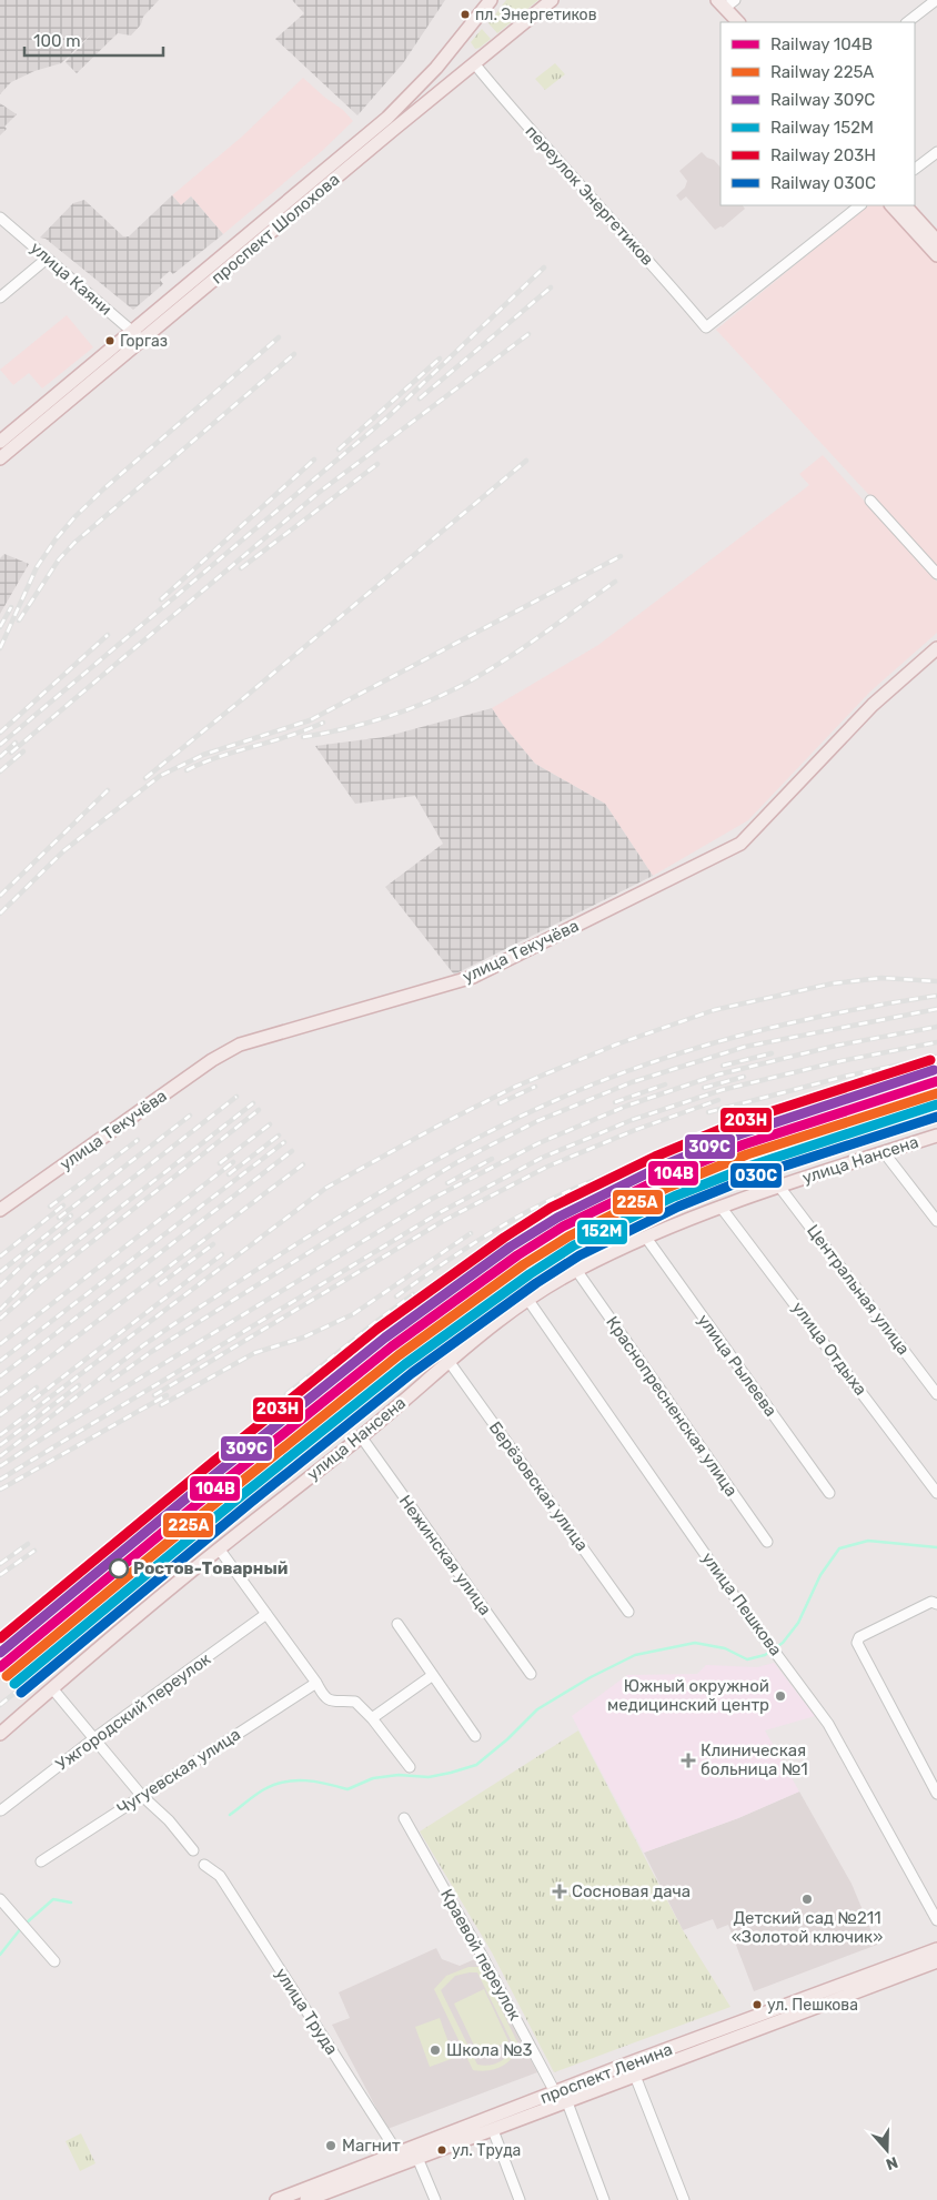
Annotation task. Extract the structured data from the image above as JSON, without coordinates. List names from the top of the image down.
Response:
{
  "streets": {
    "main road": [
      "проспект Шолохова",
      "улица Текучёва",
      "улица Нансена",
      "проспект Ленина"
    ],
    "street": [
      "переулок Энергетиков",
      "улица Каяни",
      "Центральная улица",
      "улица Отдыха",
      "улица Рылеева",
      "Краснопресненская улица",
      "Берёзовская улица",
      "Нежинская улица",
      "улица Пешкова",
      "Ужгородский переулок",
      "Чугуевская улица",
      "Краевой переулок",
      "улица Труда"
    ]
  },
  "crossings": [
    ["переулок Энергетиков", "проспект Шолохова"],
    ["проспект Шолохова", "улица Каяни"],
    ["улица Нансена", "Центральная улица"],
    ["улица Нансена", "улица Отдыха"],
    ["улица Нансена", "улица Рылеева"],
    ["улица Нансена", "Краснопресненская улица"],
    ["улица Нансена", "Берёзовская улица"],
    ["улица Нансена", "Нежинская улица"],
    ["улица Нансена", "улица Пешкова"],
    ["Краевой переулок", "проспект Ленина"],
    ["улица Труда", "проспект Ленина"]
  ],
  "places": {
    "other": [
      "пл. Энергетиков",
      "Горгаз",
      "Ростов-Товарный",
      "Южный окружной медицинский центр",
      "Детский сад №211 «Золотой ключик»",
      "ул. Пешкова",
      "Школа №3",
      "Магнит",
      "ул. Труда"
    ],
    "health": ["Клиническая больница №1", "Сосновая дача"]
  },
  "lines": [
    "rail line 203Н",
    "rail line 309С",
    "rail line 104В",
    "rail line 225А",
    "rail line 152М",
    "rail line 030C"
  ],
  "legend": [
    "Railway 104В",
    "Railway 225А",
    "Railway 309С",
    "Railway 152М",
    "Railway 203Н",
    "Railway 030C"
  ],
  "scale_bar": "100 m",
  "north": "bottom"
}
